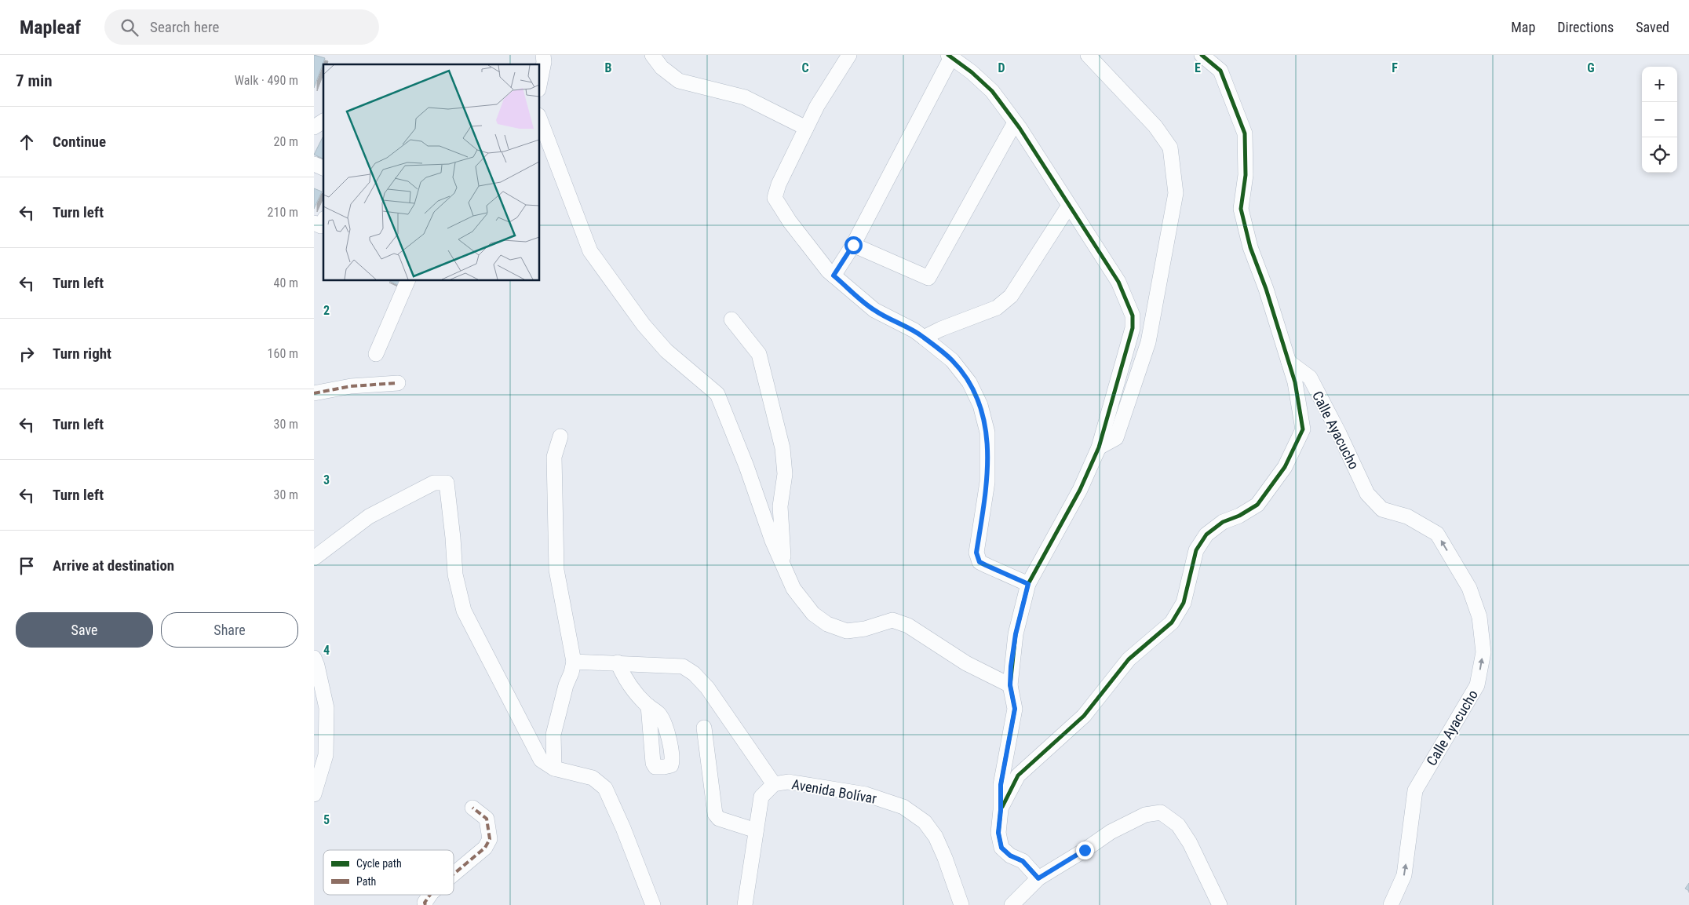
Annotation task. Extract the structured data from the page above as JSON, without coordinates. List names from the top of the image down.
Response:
{
  "streets": {
    "street": ["Calle Ayacucho", "Avenida Bolívar"]
  },
  "one_way": ["Calle Ayacucho"],
  "legend": ["Cycle path", "Path"],
  "page": {
    "header": "Mapleaf",
    "search": "Search here",
    "nav": ["Map", "Directions", "Saved"],
    "heading": ["7 min", "Walk · 490 m"],
    "map_buttons": ["+", "−"],
    "list": [
      ["Continue", "20 m"],
      ["Turn left", "210 m"],
      ["Turn left", "40 m"],
      ["Turn right", "160 m"],
      ["Turn left", "30 m"],
      ["Turn left", "30 m"],
      "Arrive at destination"
    ],
    "buttons": ["Save", "Share"]
  },
  "grid": {
    "columns": [
      "B",
      "C",
      "D",
      "E",
      "F",
      "G"
    ],
    "rows": [
      "2",
      "3",
      "4",
      "5"
    ]
  }
}
